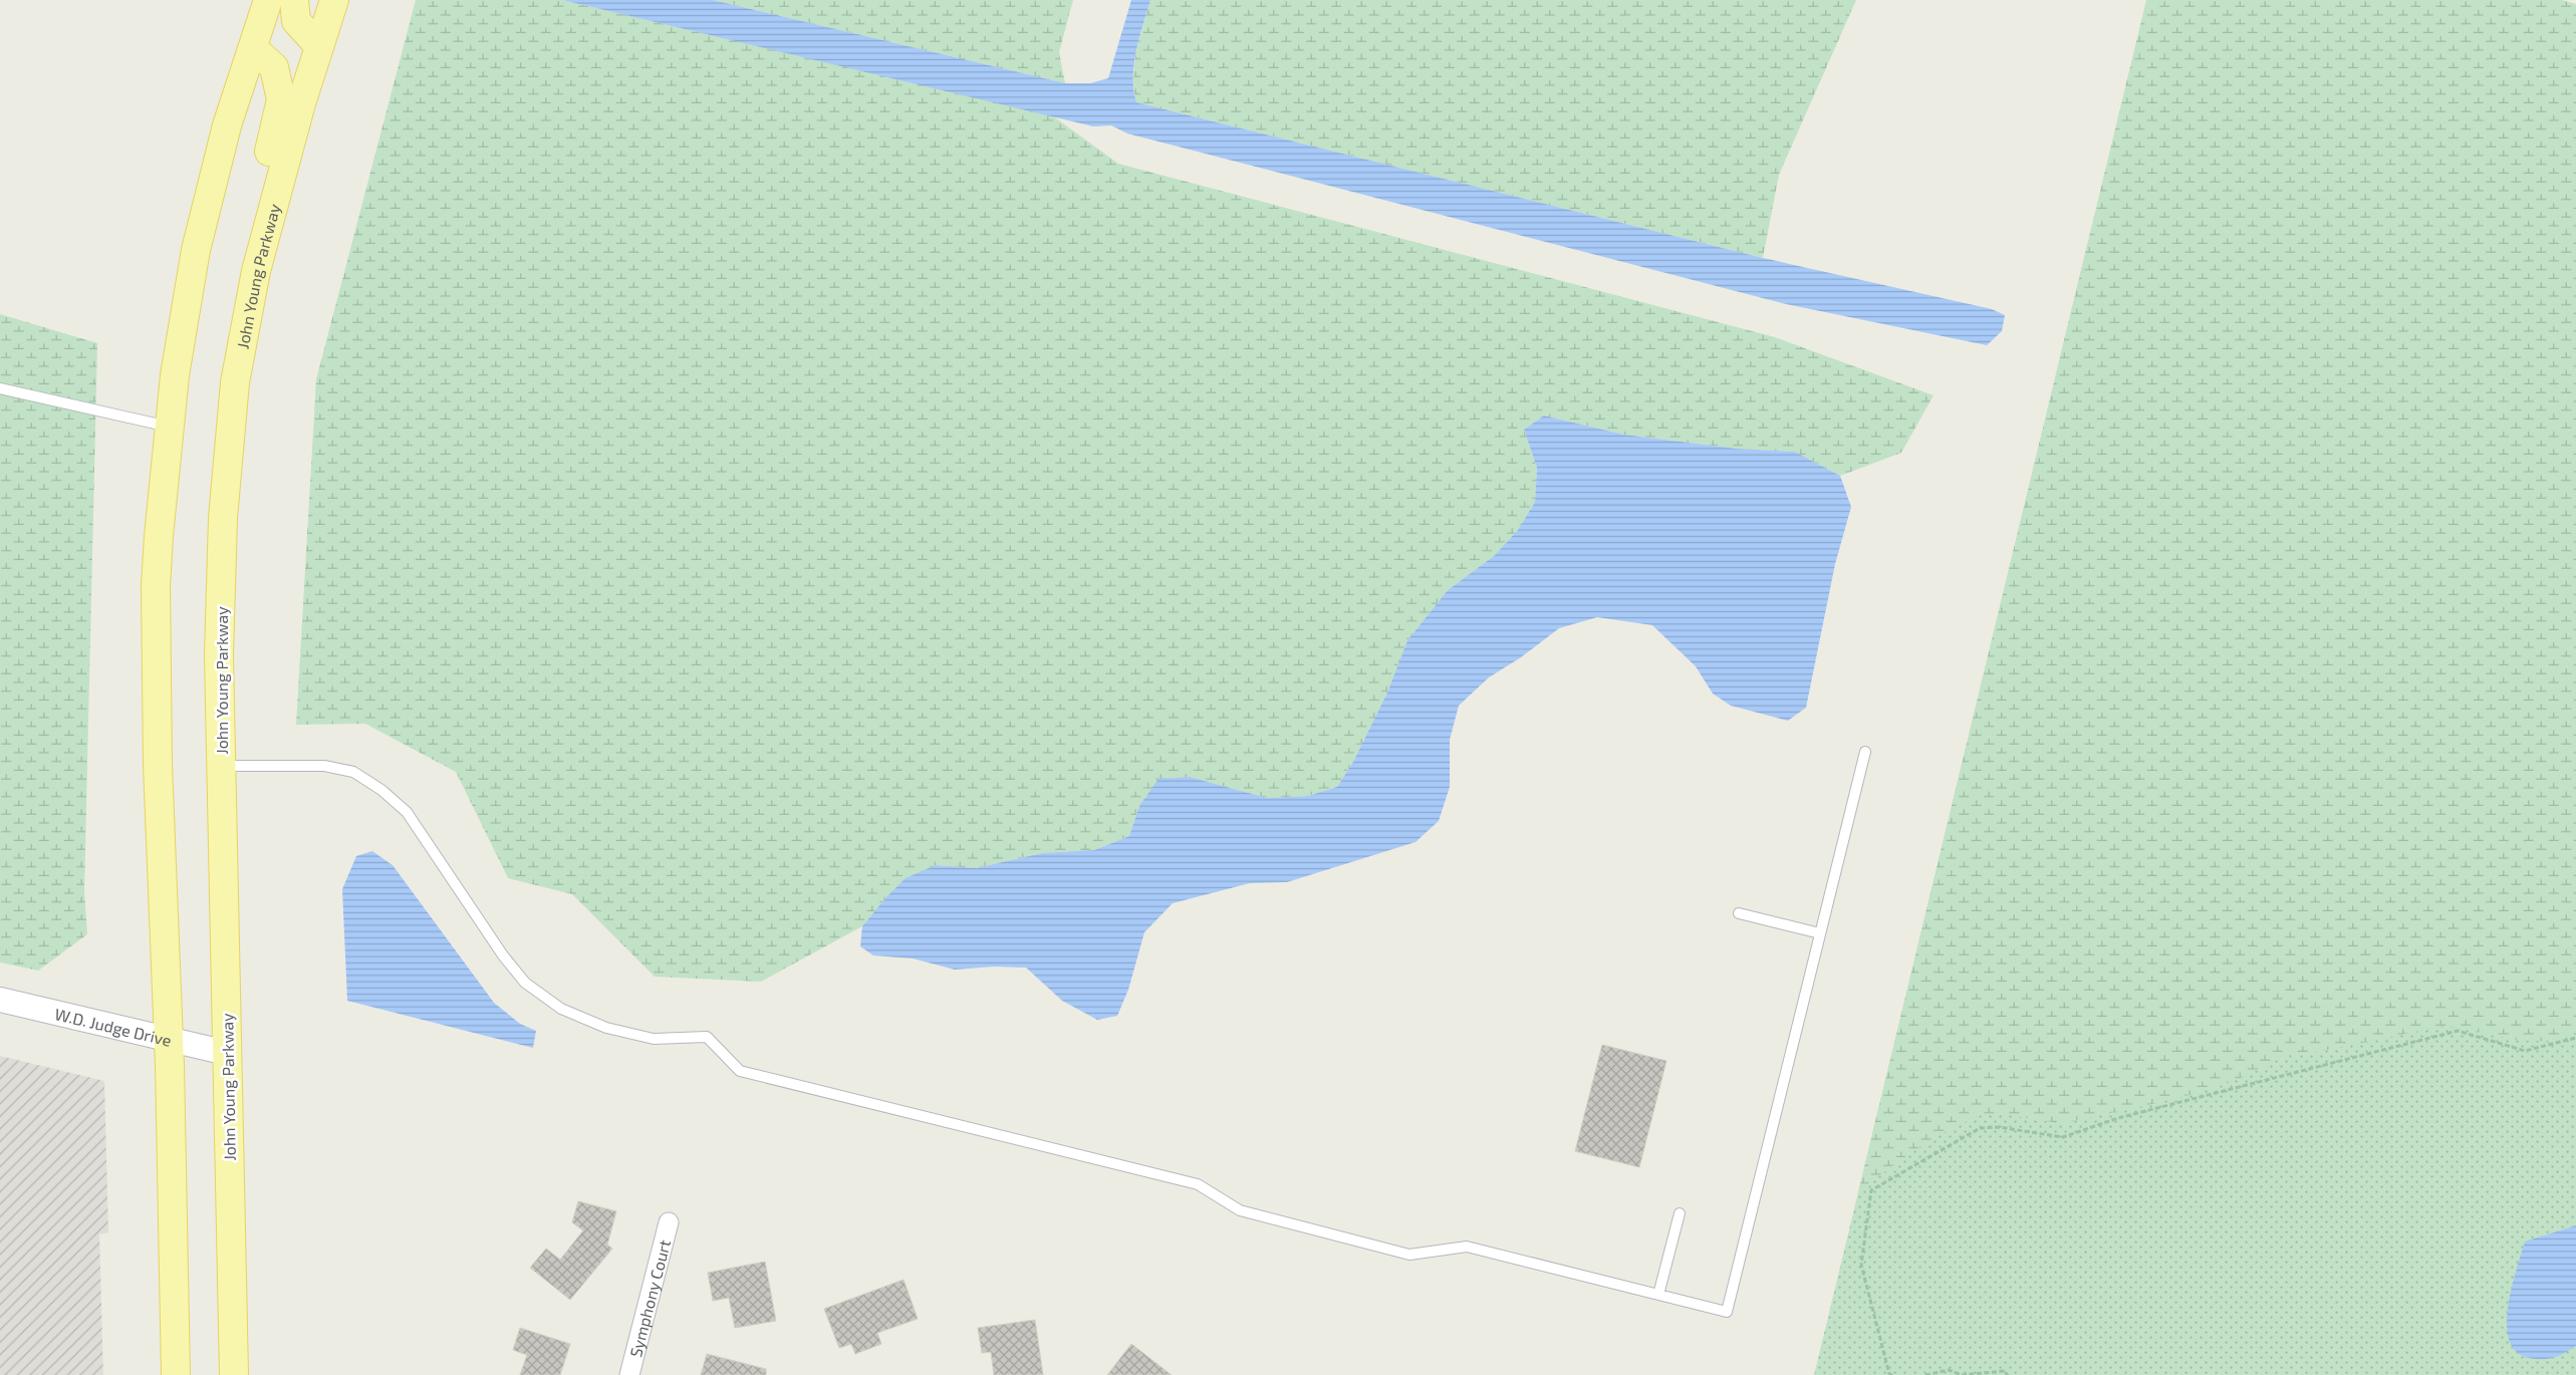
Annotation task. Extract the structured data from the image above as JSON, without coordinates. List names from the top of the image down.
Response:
{
  "streets": {
    "main road": ["John Young Parkway"],
    "street": ["W.D. Judge Drive", "Symphony Court"]
  },
  "crossings": [
    ["John Young Parkway", "W.D. Judge Drive"]
  ]
}
